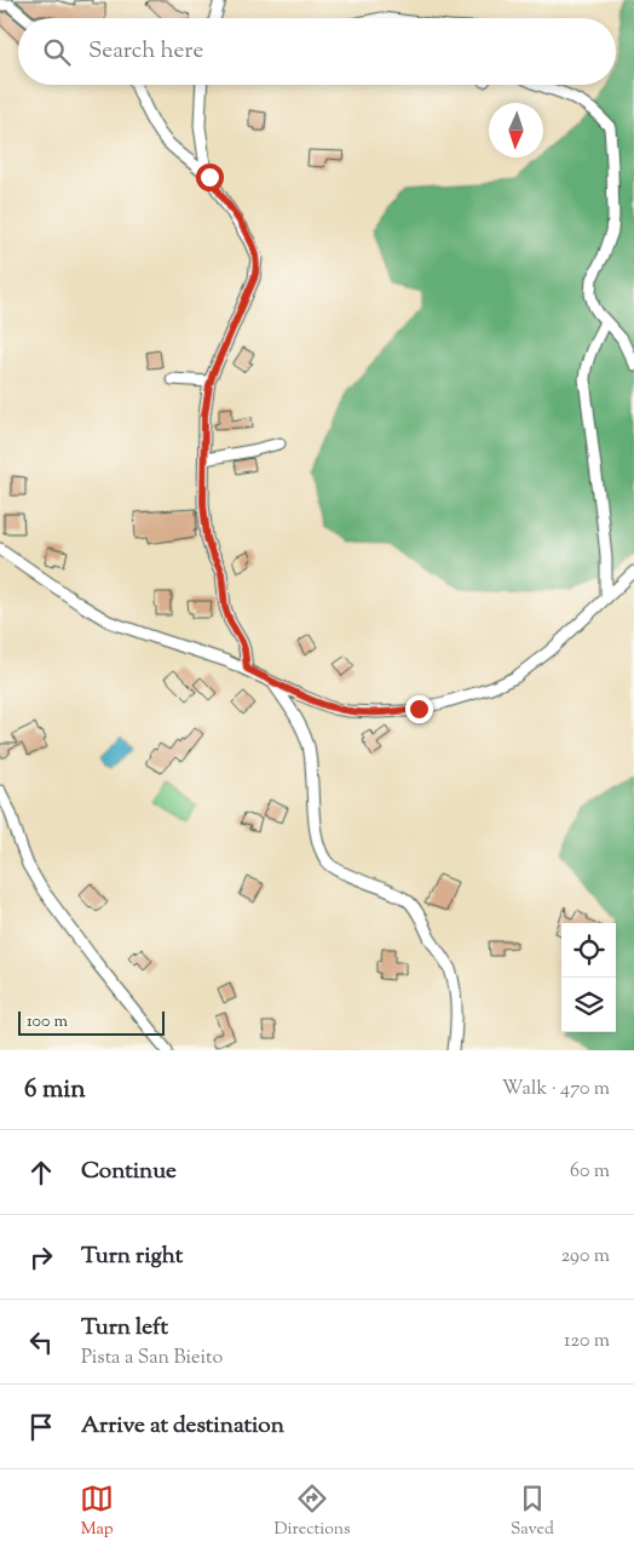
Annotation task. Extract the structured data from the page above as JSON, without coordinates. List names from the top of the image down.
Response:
{
  "scale_bar": "100 m",
  "north": "bottom",
  "page": {
    "search": "Search here",
    "scale": "100 m",
    "heading": ["6 min", "Walk · 470 m"],
    "list": [
      ["Continue", "60 m"],
      ["Turn right", "290 m"],
      ["Turn left", "Pista a San Bieito", "120 m"],
      "Arrive at destination"
    ],
    "nav": ["Map", "Directions", "Saved"]
  }
}
